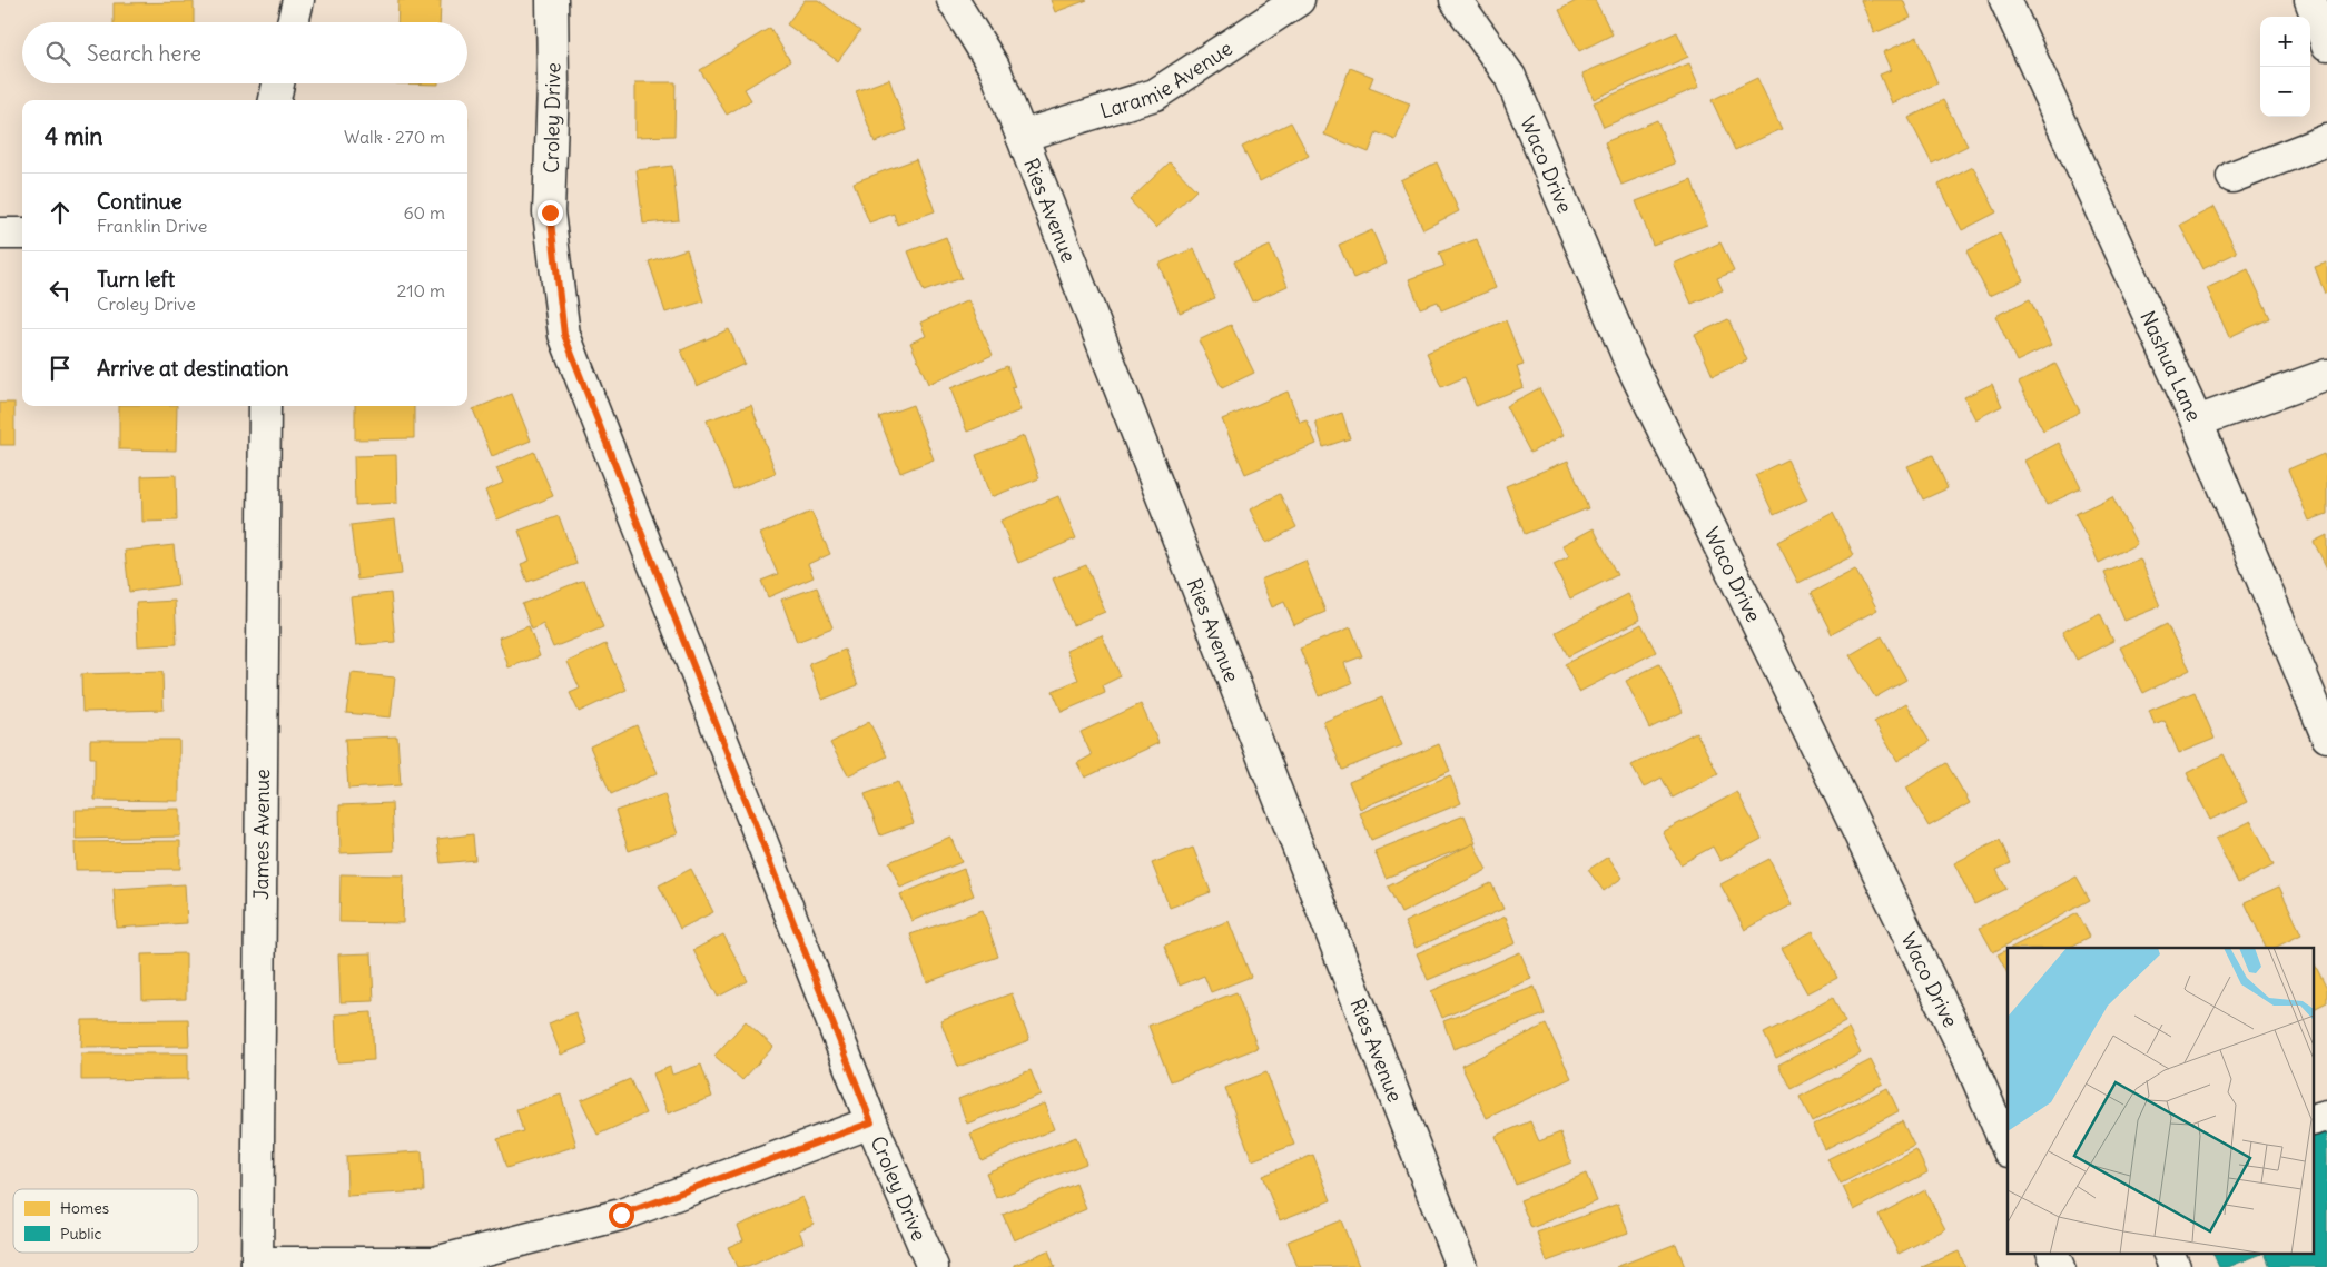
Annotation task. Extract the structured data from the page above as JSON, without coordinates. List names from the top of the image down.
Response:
{
  "streets": {
    "street": [
      "Laramie Avenue",
      "Croley Drive",
      "Waco Drive",
      "Ries Avenue",
      "Nashua Lane",
      "James Avenue"
    ]
  },
  "crossings": [
    ["Laramie Avenue", "Ries Avenue"]
  ],
  "legend": ["Homes", "Public"],
  "page": {
    "map_buttons": ["+", "−"],
    "search": "Search here",
    "heading": ["4 min", "Walk · 270 m"],
    "list": [
      ["Continue", "Franklin Drive", "60 m"],
      ["Turn left", "Croley Drive", "210 m"],
      "Arrive at destination"
    ]
  }
}
